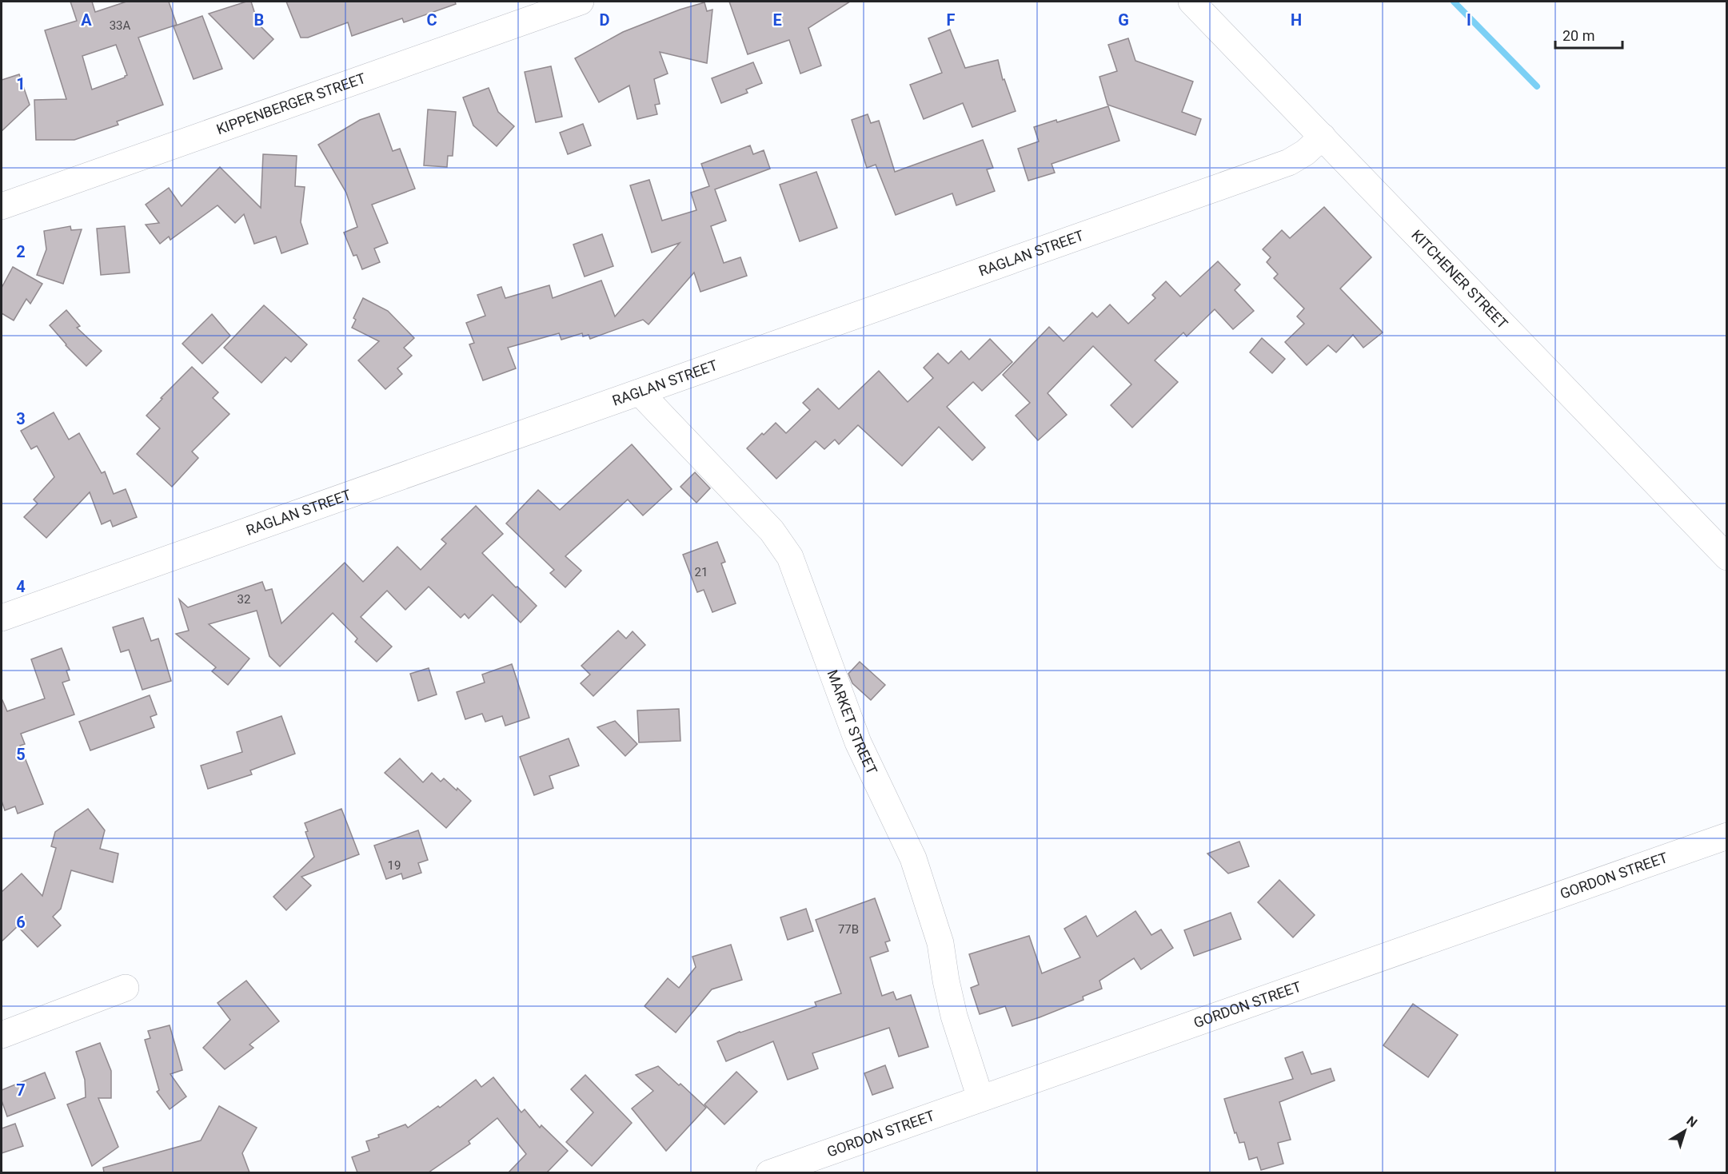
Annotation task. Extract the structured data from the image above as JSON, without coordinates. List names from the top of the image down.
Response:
{
  "streets": {
    "street": [
      "KIPPENBERGER STREET",
      "RAGLAN STREET",
      "KITCHENER STREET",
      "MARKET STREET",
      "GORDON STREET"
    ]
  },
  "crossings": [
    ["RAGLAN STREET", "KITCHENER STREET"],
    ["RAGLAN STREET", "MARKET STREET"],
    ["MARKET STREET", "GORDON STREET"]
  ],
  "house_numbers": [
    "33A",
    "21",
    "32",
    "19",
    "77B"
  ],
  "scale_bar": "20 m",
  "north": "top right",
  "grid": {
    "columns": [
      "A",
      "B",
      "C",
      "D",
      "E",
      "F",
      "G",
      "H",
      "I"
    ],
    "rows": [
      "1",
      "2",
      "3",
      "4",
      "5",
      "6",
      "7"
    ]
  }
}
